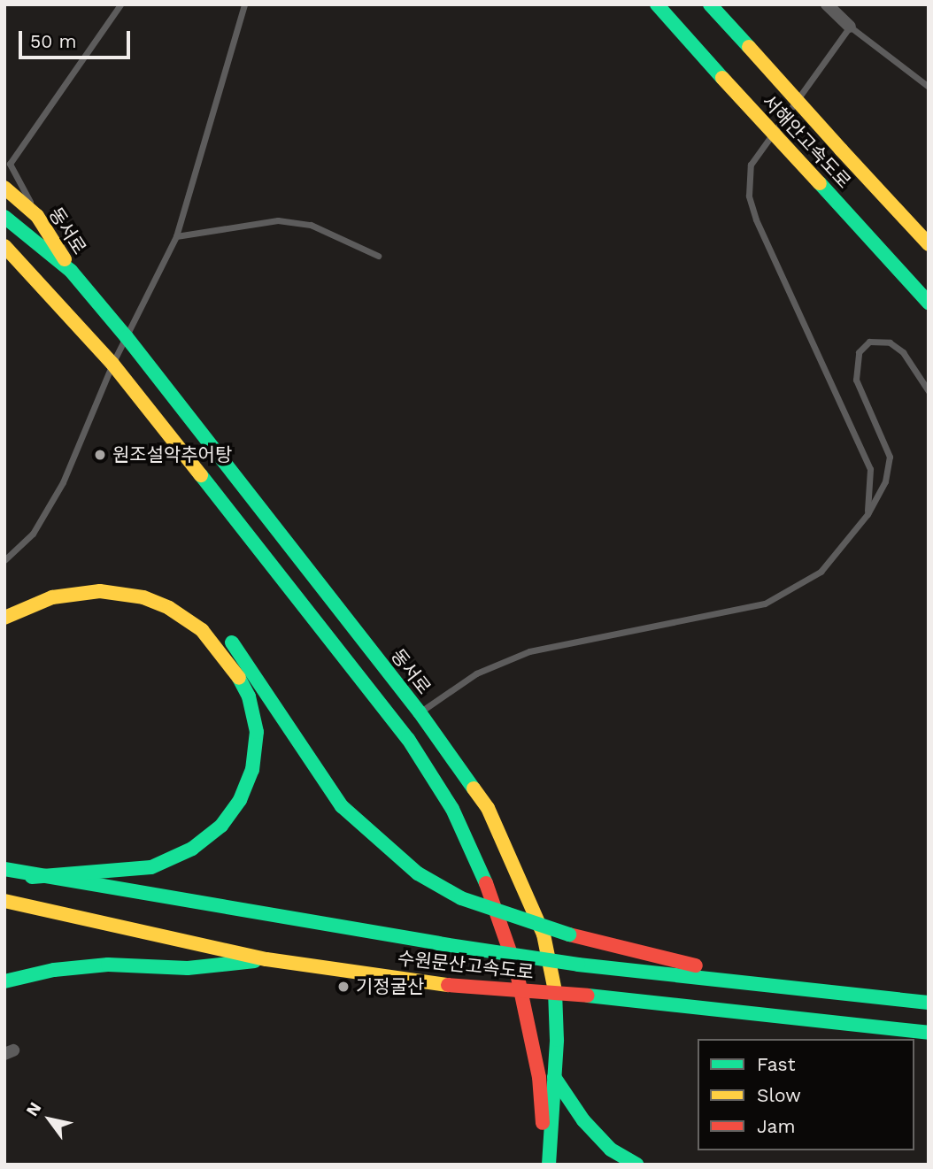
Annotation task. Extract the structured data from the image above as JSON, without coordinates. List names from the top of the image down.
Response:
{
  "streets": {
    "main road": ["서해안고속도로", "동서로", "수원문산고속도로"]
  },
  "places": ["원조설악추어탕", "기정굴산"],
  "legend": ["Fast", "Slow", "Jam"],
  "scale_bar": "50 m",
  "north": "top left"
}
